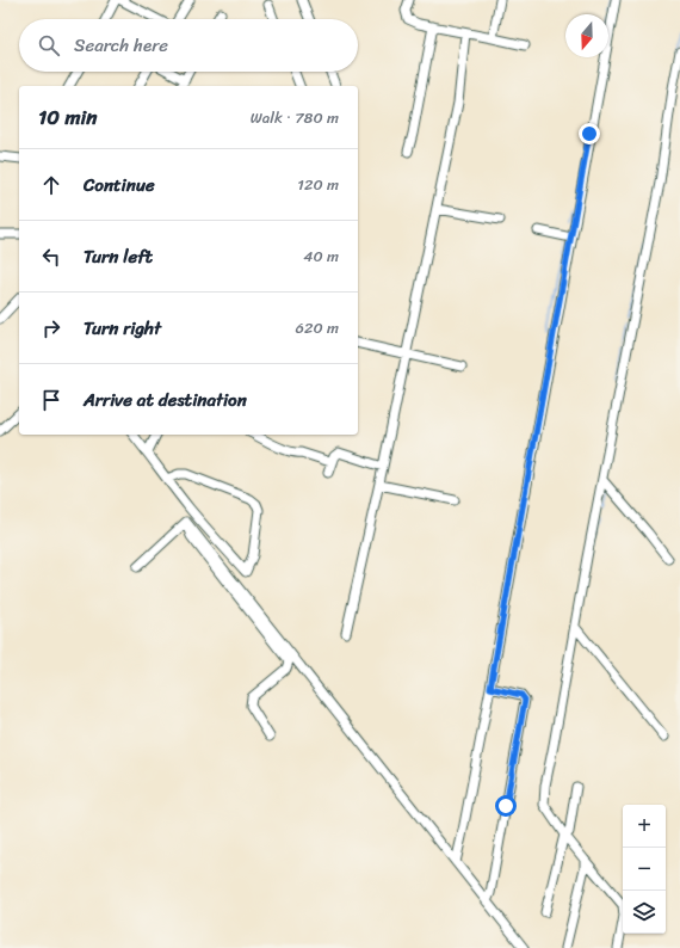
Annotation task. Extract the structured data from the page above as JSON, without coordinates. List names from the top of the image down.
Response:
{
  "north": "bottom",
  "page": {
    "search": "Search here",
    "heading": ["10 min", "Walk · 780 m"],
    "list": [
      ["Continue", "120 m"],
      ["Turn left", "40 m"],
      ["Turn right", "620 m"],
      "Arrive at destination"
    ],
    "map_buttons": ["+", "−"]
  }
}
